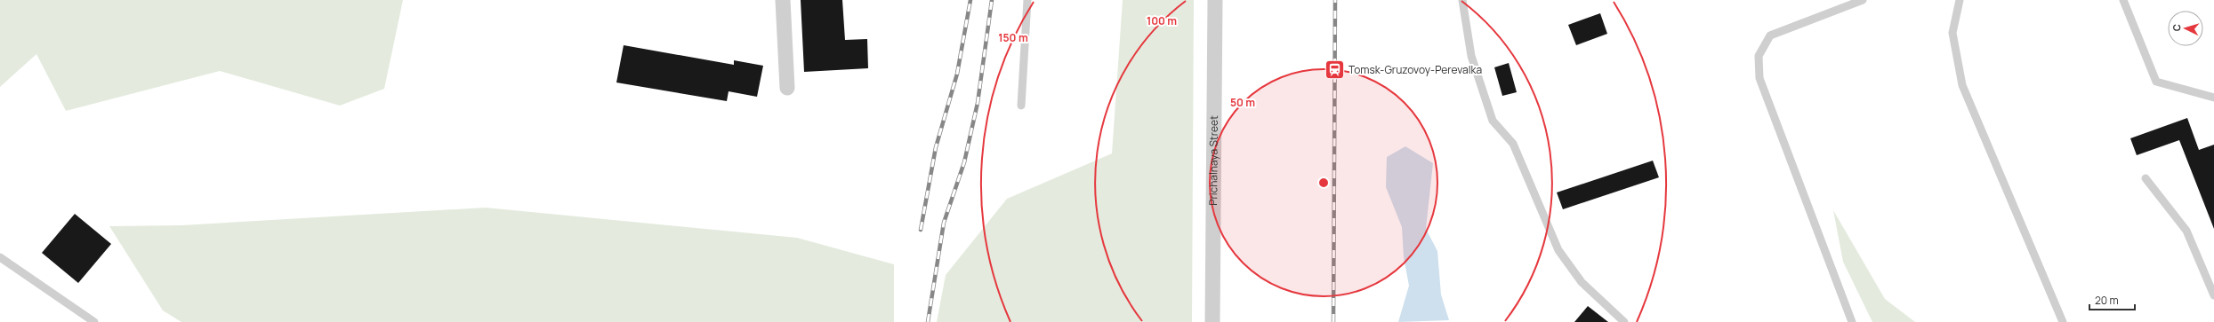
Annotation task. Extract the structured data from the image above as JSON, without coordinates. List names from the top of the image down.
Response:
{
  "streets": {
    "street": ["Prichalnaya Street"]
  },
  "places": {
    "station": ["Tomsk-Gruzovoy-Perevalka"]
  },
  "scale_bar": "20 m",
  "north": "left",
  "rings": ["100 m", "150 m", "50 m"]
}
